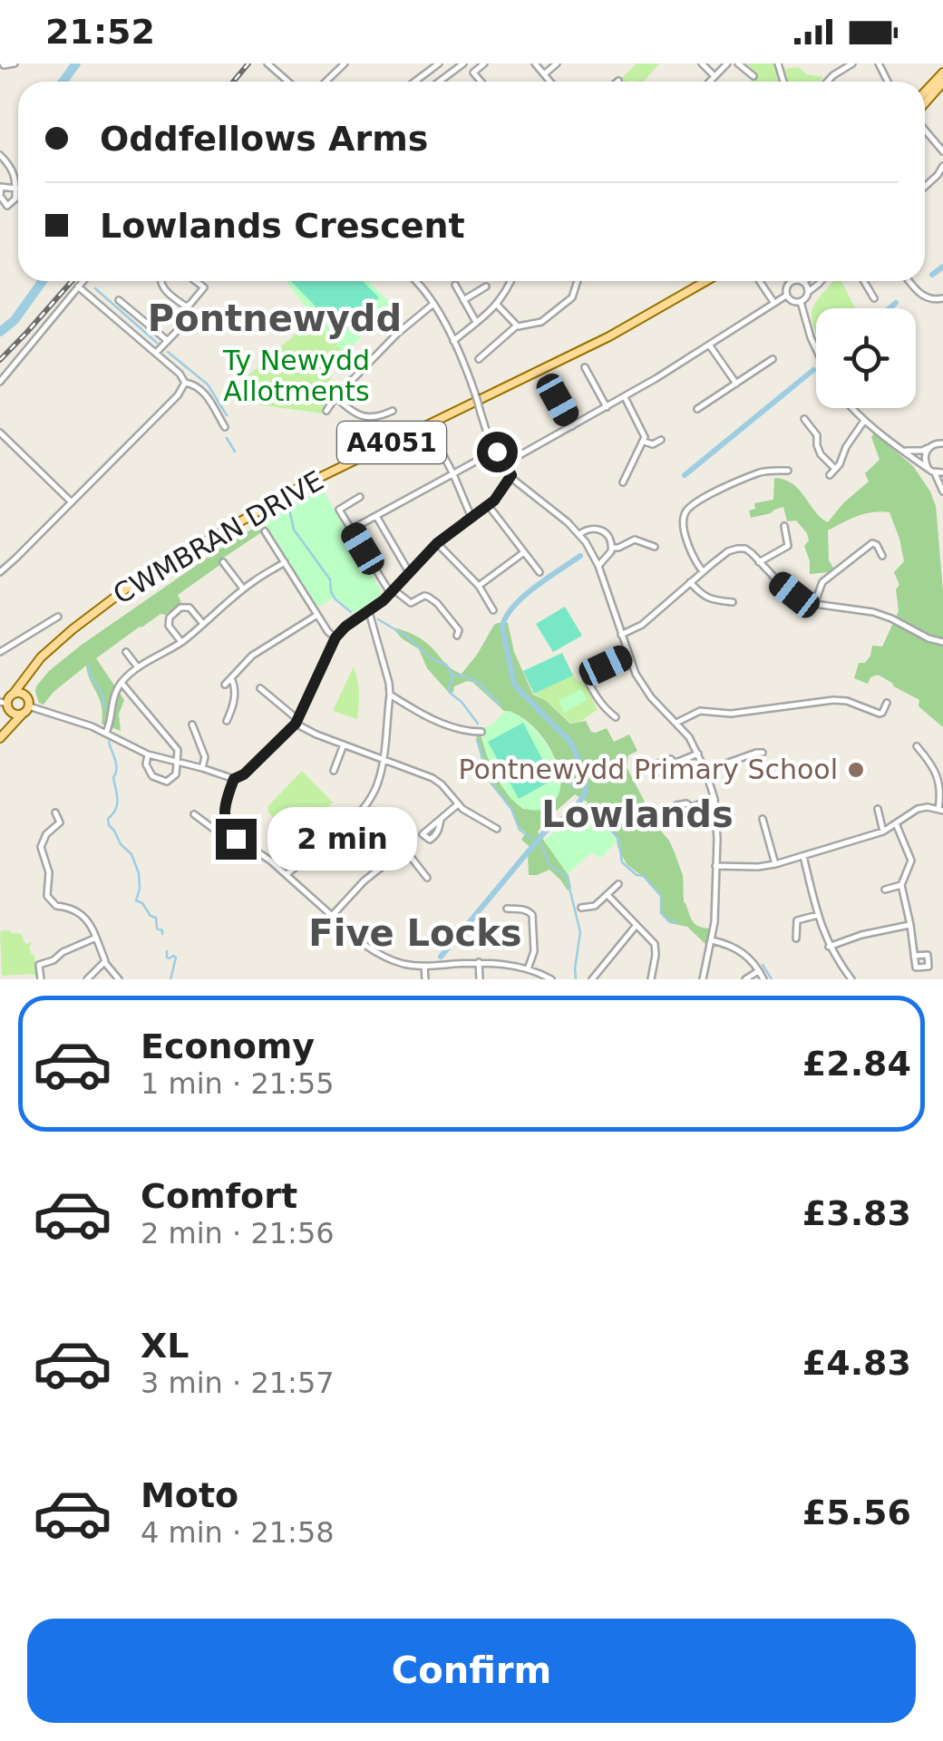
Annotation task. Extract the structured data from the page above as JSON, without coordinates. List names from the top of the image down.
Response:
{
  "streets": {
    "main road": ["A4051", "CWMBRAN DRIVE"]
  },
  "crossings": [
    ["A4051", "CWMBRAN DRIVE"]
  ],
  "districts": ["Pontnewydd", "Lowlands", "Five Locks"],
  "parks": ["Ty Newydd Allotments"],
  "places": ["Pontnewydd Primary School"],
  "page": {
    "status": "21:52",
    "banner": ["Oddfellows Arms", "Lowlands Crescent"],
    "bubble": "2 min",
    "list": [
      {
        "name": "Economy",
        "note": "1 min · 21:55",
        "value": "£2.84"
      },
      {
        "name": "Comfort",
        "note": "2 min · 21:56",
        "value": "£3.83"
      },
      {
        "name": "XL",
        "note": "3 min · 21:57",
        "value": "£4.83"
      },
      {
        "name": "Moto",
        "note": "4 min · 21:58",
        "value": "£5.56"
      }
    ],
    "buttons": "Confirm"
  }
}
